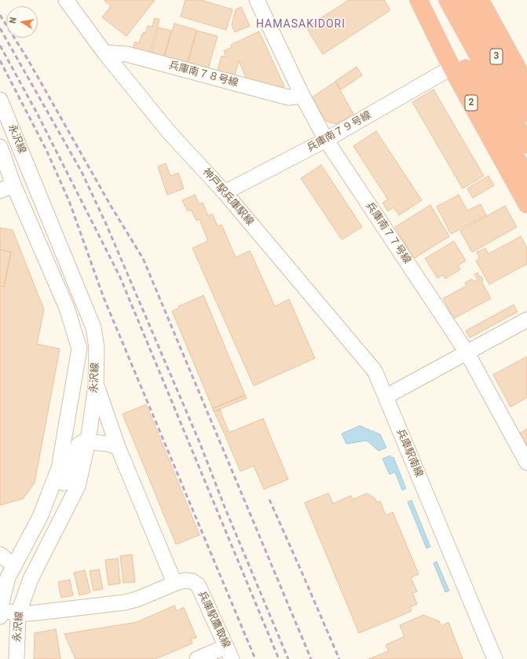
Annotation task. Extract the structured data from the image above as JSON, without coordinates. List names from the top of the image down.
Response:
{
  "streets": {
    "highway": ["3", "2"],
    "street": [
      "兵庫南７８号線",
      "兵庫南７９号線",
      "永沢線",
      "神戸駅兵庫駅線",
      "兵庫南７７号線",
      "兵庫駅南線",
      "兵庫駅鷹取線"
    ]
  },
  "crossings": [
    ["兵庫南７８号線", "神戸駅兵庫駅線"],
    ["兵庫南７８号線", "兵庫南７７号線"],
    ["2", "兵庫南７９号線"],
    ["兵庫南７９号線", "神戸駅兵庫駅線"],
    ["兵庫南７９号線", "兵庫南７７号線"],
    ["永沢線", "兵庫駅鷹取線"],
    ["神戸駅兵庫駅線", "兵庫駅南線"]
  ],
  "districts": ["HAMASAKIDORI"],
  "north": "left"
}
